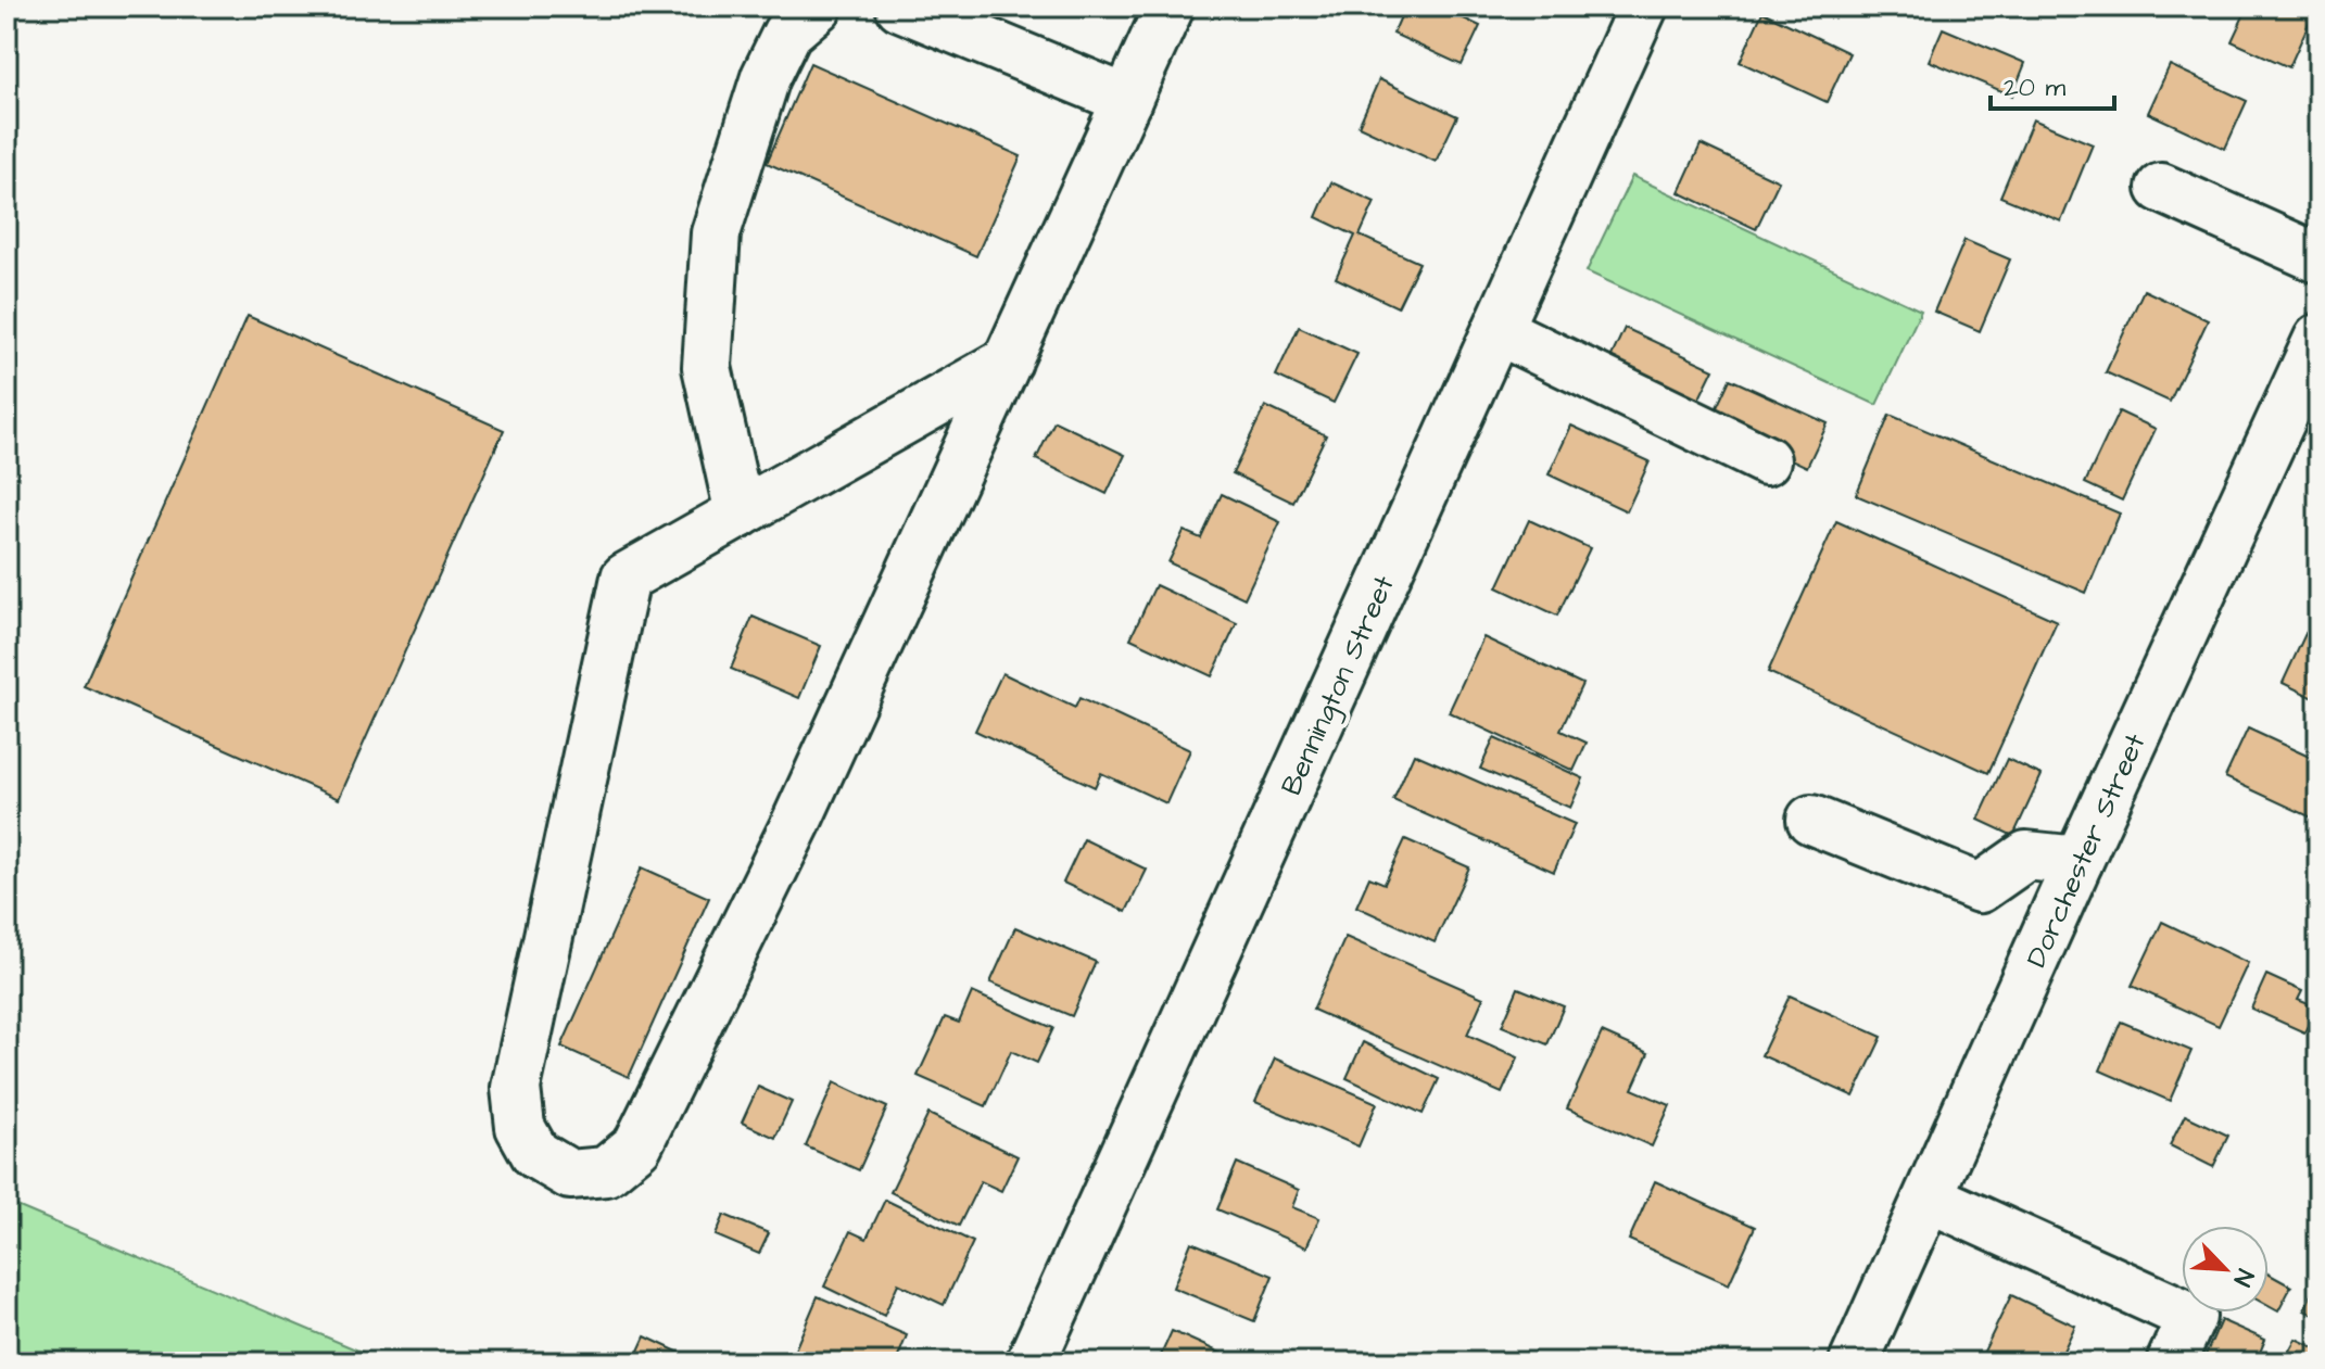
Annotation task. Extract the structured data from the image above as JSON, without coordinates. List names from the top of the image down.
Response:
{
  "streets": {
    "street": ["Bennington Street", "Dorchester Street"]
  },
  "scale_bar": "20 m",
  "north": "bottom right"
}
